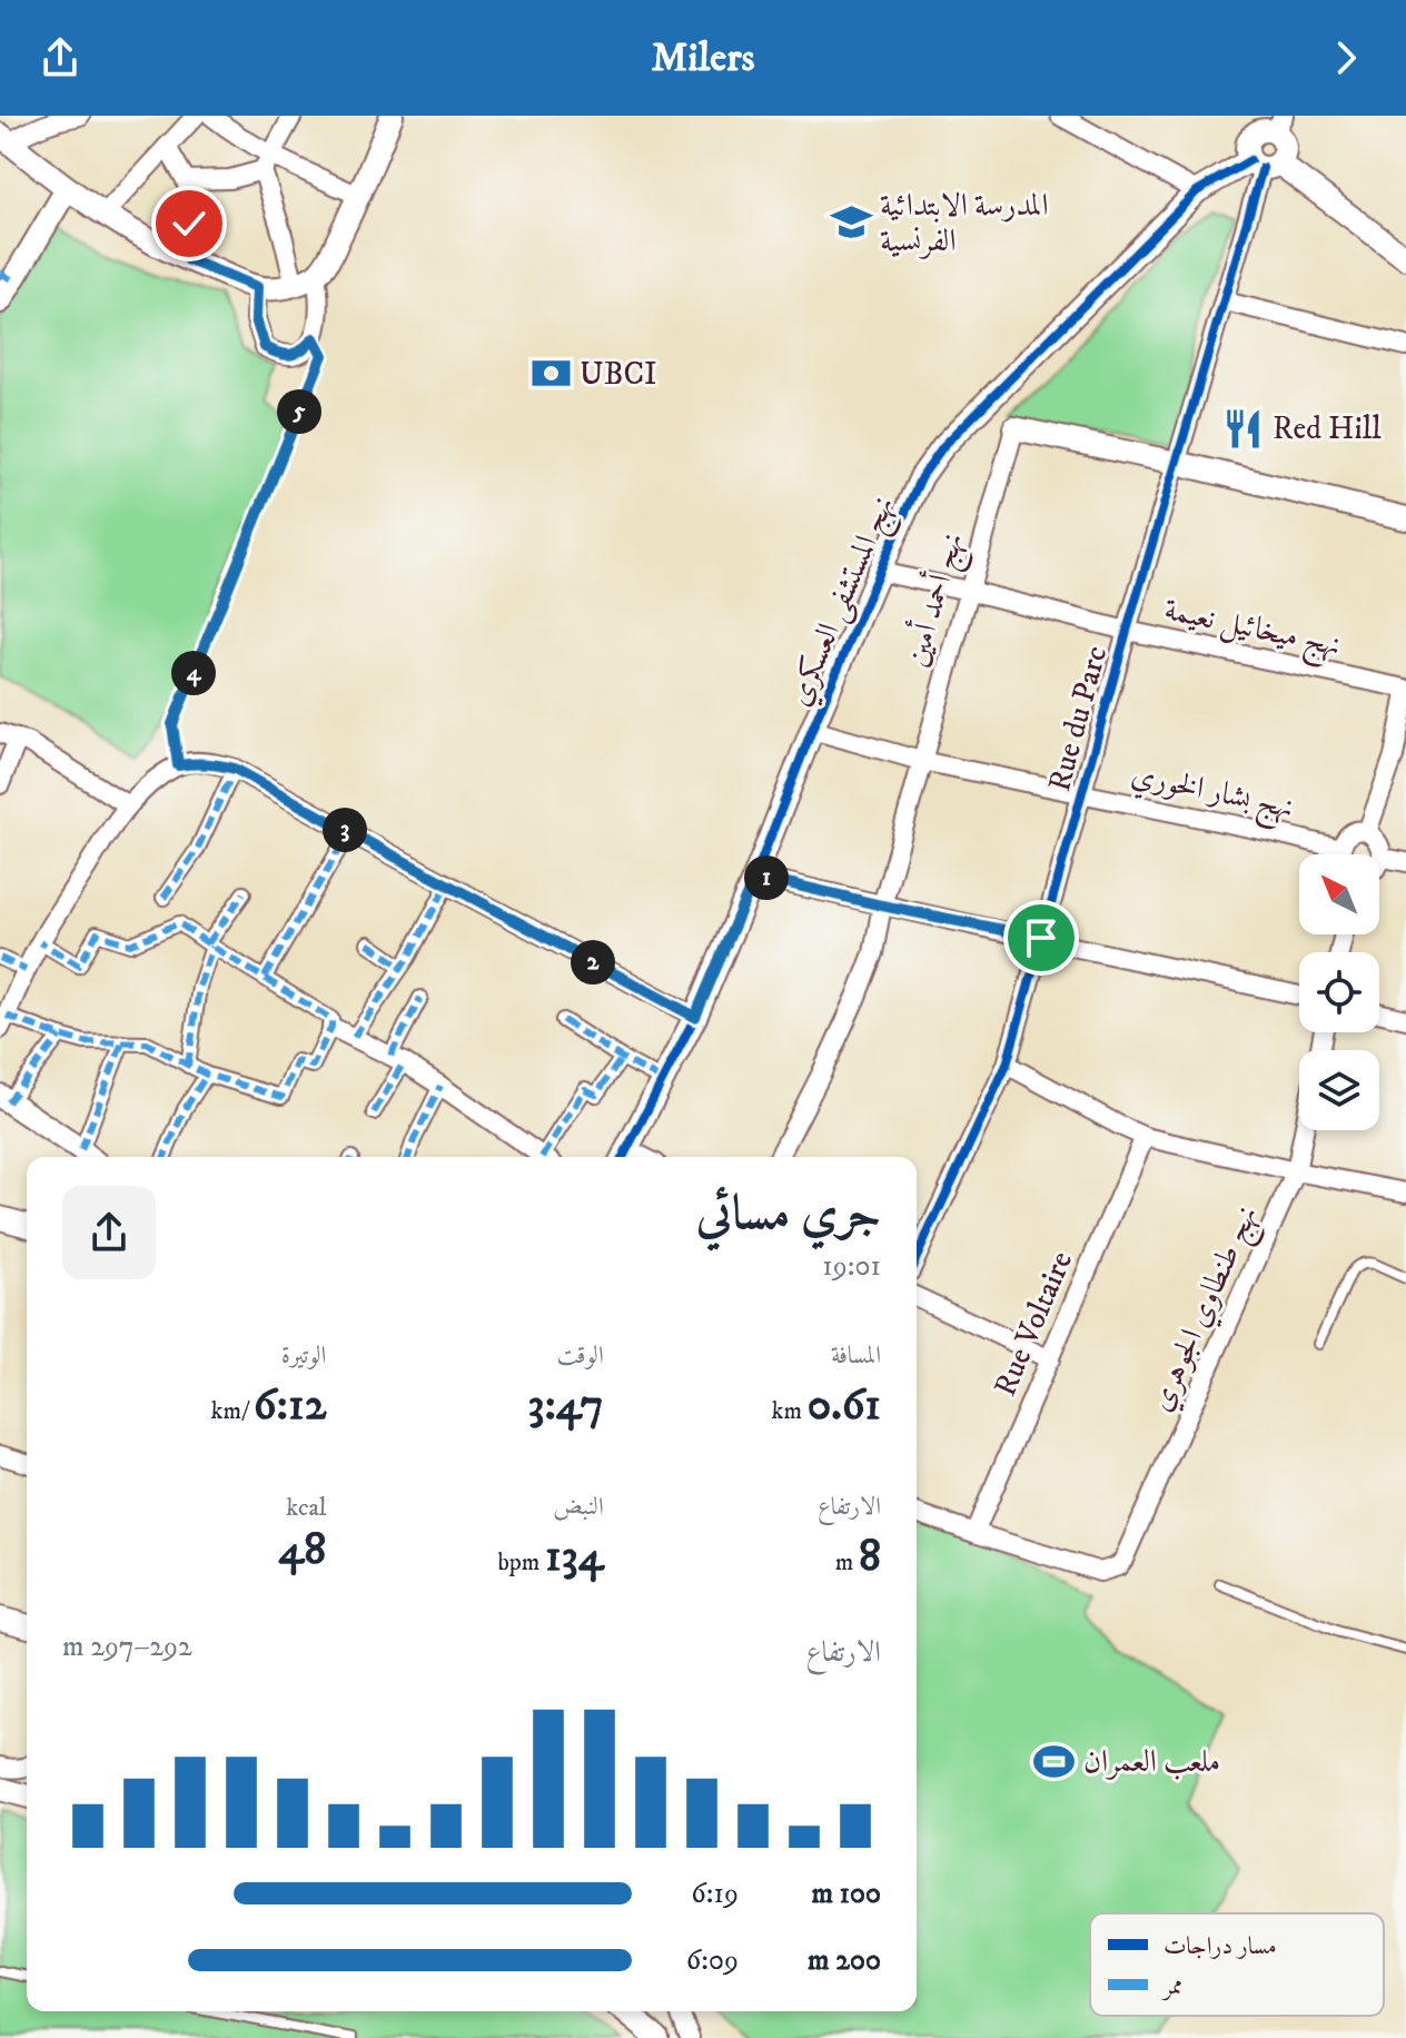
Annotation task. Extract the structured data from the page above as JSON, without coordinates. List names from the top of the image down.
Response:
{
  "streets": {
    "street": [
      "نهج أحمد أمين",
      "نهج المستشفى العسكري",
      "نهج ميخائيل نعيمة",
      "Rue du Parc",
      "نهج بشار الخوري",
      "نهج طنطاوي الجوهري",
      "Rue Voltaire"
    ]
  },
  "crossings": [
    ["نهج أحمد أمين", "نهج ميخائيل نعيمة"],
    ["نهج أحمد أمين", "Rue du Parc"],
    ["نهج أحمد أمين", "نهج بشار الخوري"],
    ["نهج المستشفى العسكري", "نهج ميخائيل نعيمة"],
    ["نهج المستشفى العسكري", "Rue du Parc"],
    ["نهج المستشفى العسكري", "نهج بشار الخوري"],
    ["نهج ميخائيل نعيمة", "Rue du Parc"],
    ["Rue du Parc", "نهج بشار الخوري"],
    ["نهج طنطاوي الجوهري", "Rue Voltaire"]
  ],
  "places": {
    "school or university": ["المدرسة الابتدائية الفرنسية"],
    "bank": ["UBCI"],
    "restaurant": ["Red Hill"],
    "sports": ["ملعب العمران"]
  },
  "legend": ["مسار دراجات", "ممر"],
  "north": "top left",
  "page": {
    "header": "Milers",
    "pins": [
      "5",
      "4",
      "3",
      "1",
      "2"
    ],
    "heading": ["جري مسائي", "19:01"],
    "stats": [
      ["المسافة", "0.61 km"],
      ["الوقت", "3:47"],
      ["الوتيرة", "6:12 /km"],
      ["الارتفاع", "8 m"],
      ["النبض", "134 bpm"],
      ["kcal", "48"]
    ],
    "chart": ["الارتفاع", "292–297 m"],
    "list": [
      {
        "name": "100 m",
        "note": "6:19"
      },
      {
        "name": "200 m",
        "note": "6:09"
      }
    ]
  }
}
